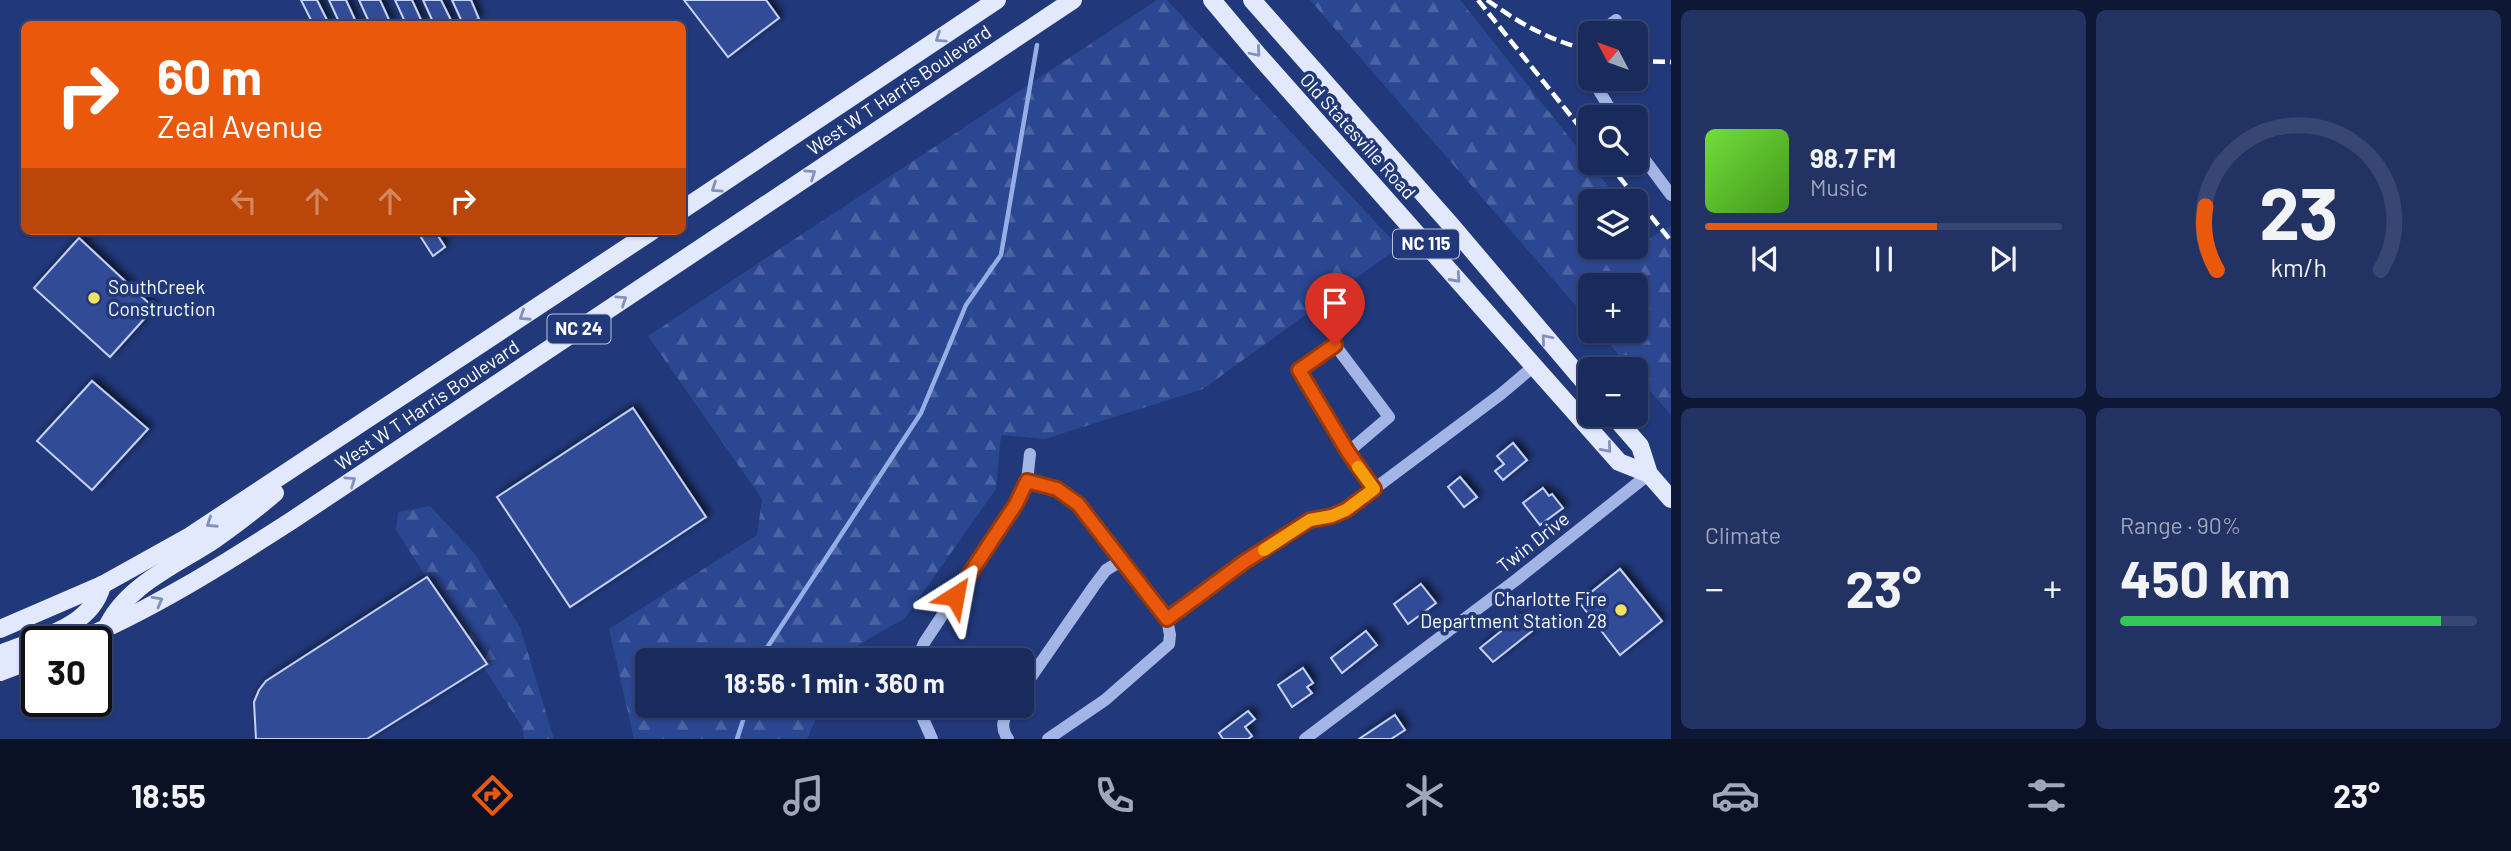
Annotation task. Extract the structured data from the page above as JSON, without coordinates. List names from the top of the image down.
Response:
{
  "streets": {
    "main road": [
      "West W T Harris Boulevard",
      "Old Statesville Road",
      "NC 115",
      "NC 24"
    ],
    "street": ["Twin Drive"]
  },
  "crossings": [
    ["Old Statesville Road", "Twin Drive"]
  ],
  "places": ["SouthCreek Construction", "Charlotte Fire Department Station 28"],
  "north": "top left",
  "page": {
    "map_buttons": ["+", "−"],
    "turn": ["60 m", "Zeal Avenue"],
    "song": ["98.7 FM", "Music"],
    "tile": [
      "Climate",
      ["Range · 90%", "450 km"]
    ],
    "heat": ["−", "23°", "+"],
    "limit": "30",
    "trip": "18:56 · 1 min · 360 m",
    "tabs": ["18:55", "23°"],
    "gauge": ["23", "km/h"]
  }
}
